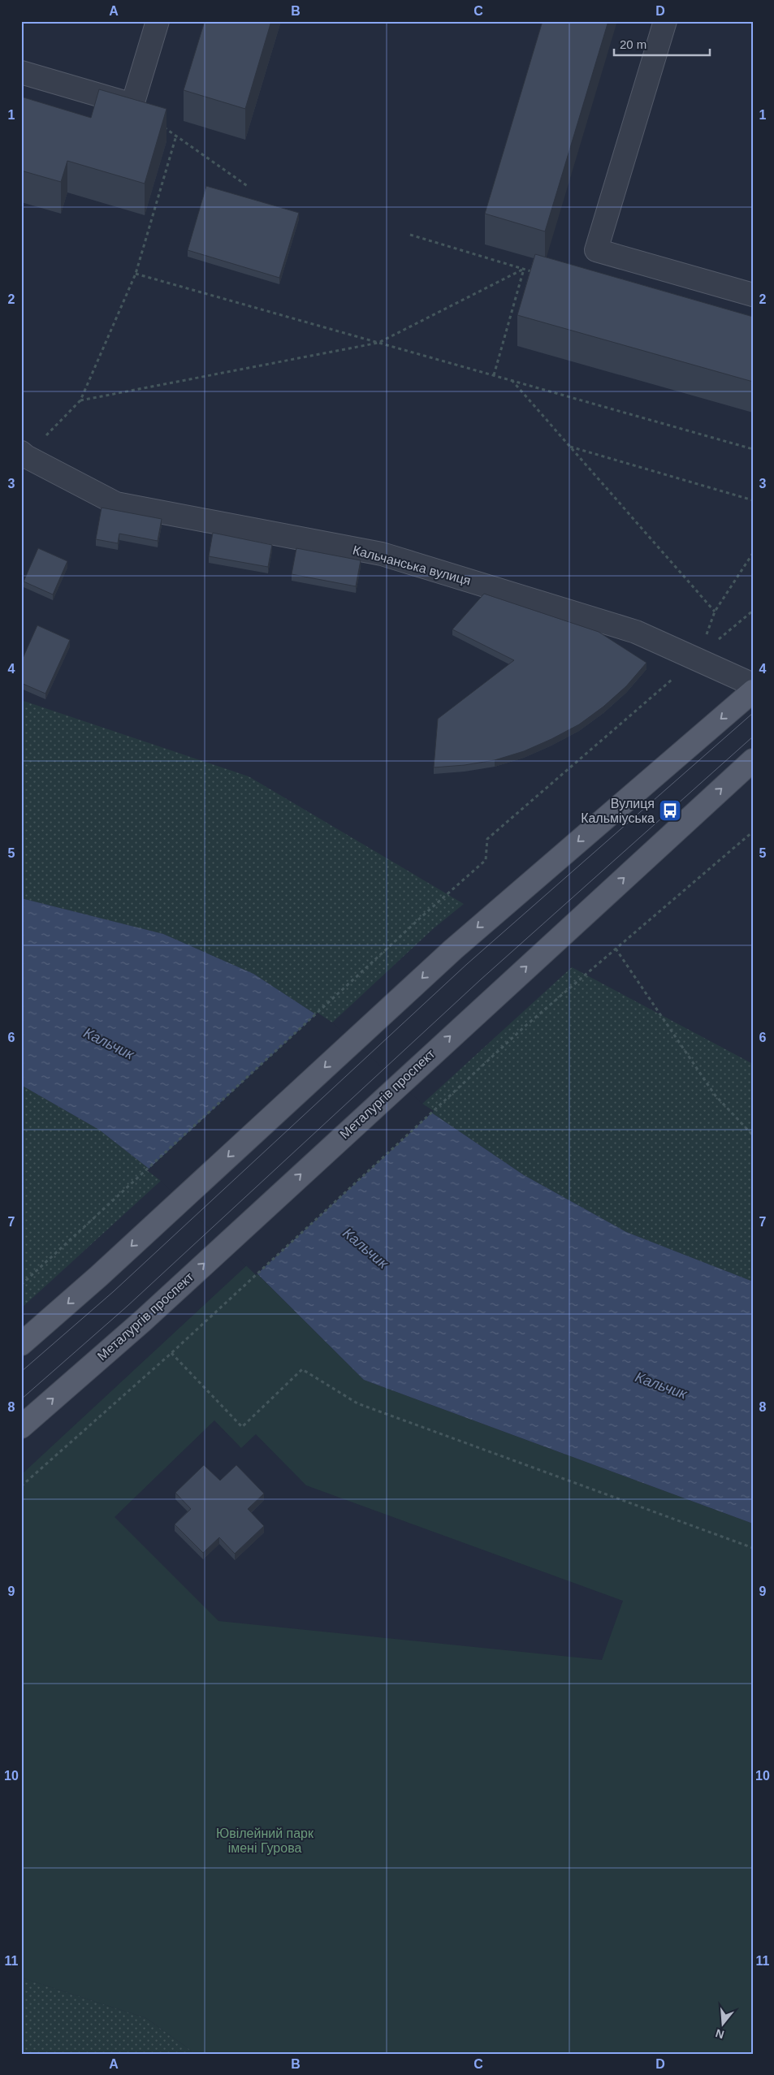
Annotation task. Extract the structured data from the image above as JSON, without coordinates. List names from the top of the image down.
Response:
{
  "streets": {
    "main road": ["Металургів проспект"],
    "street": ["Кальчанська вулиця"]
  },
  "water": ["Кальчик"],
  "parks": ["Ювілейний парк імені Гурова"],
  "places": {
    "bus stop": ["Вулиця Кальміуська"]
  },
  "scale_bar": "20 m",
  "north": "bottom",
  "grid": {
    "columns": [
      "A",
      "B",
      "C",
      "D"
    ],
    "rows": [
      "1",
      "2",
      "3",
      "4",
      "5",
      "6",
      "7",
      "8",
      "9",
      "10",
      "11"
    ]
  }
}
